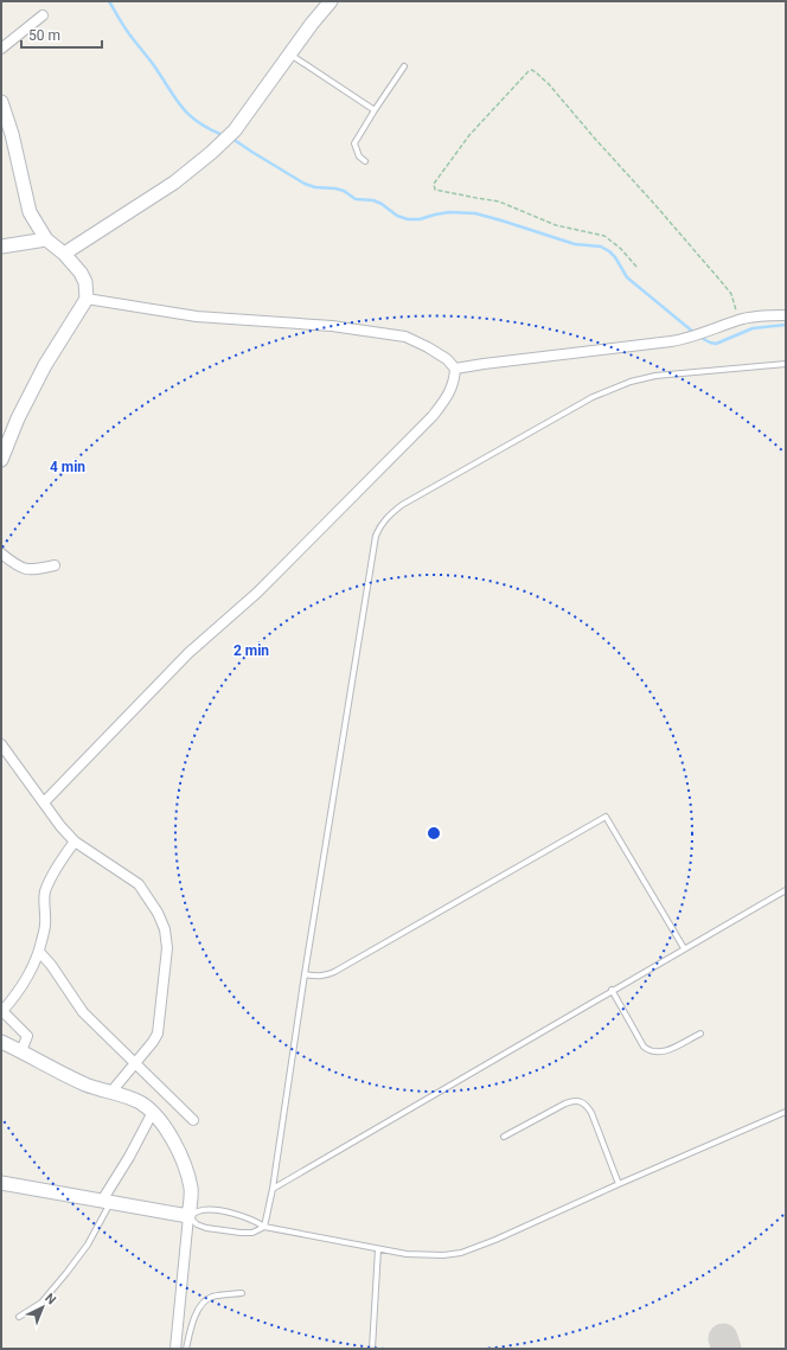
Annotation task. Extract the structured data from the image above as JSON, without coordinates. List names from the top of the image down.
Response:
{
  "scale_bar": "50 m",
  "north": "top right",
  "rings": ["4 min", "2 min"]
}
